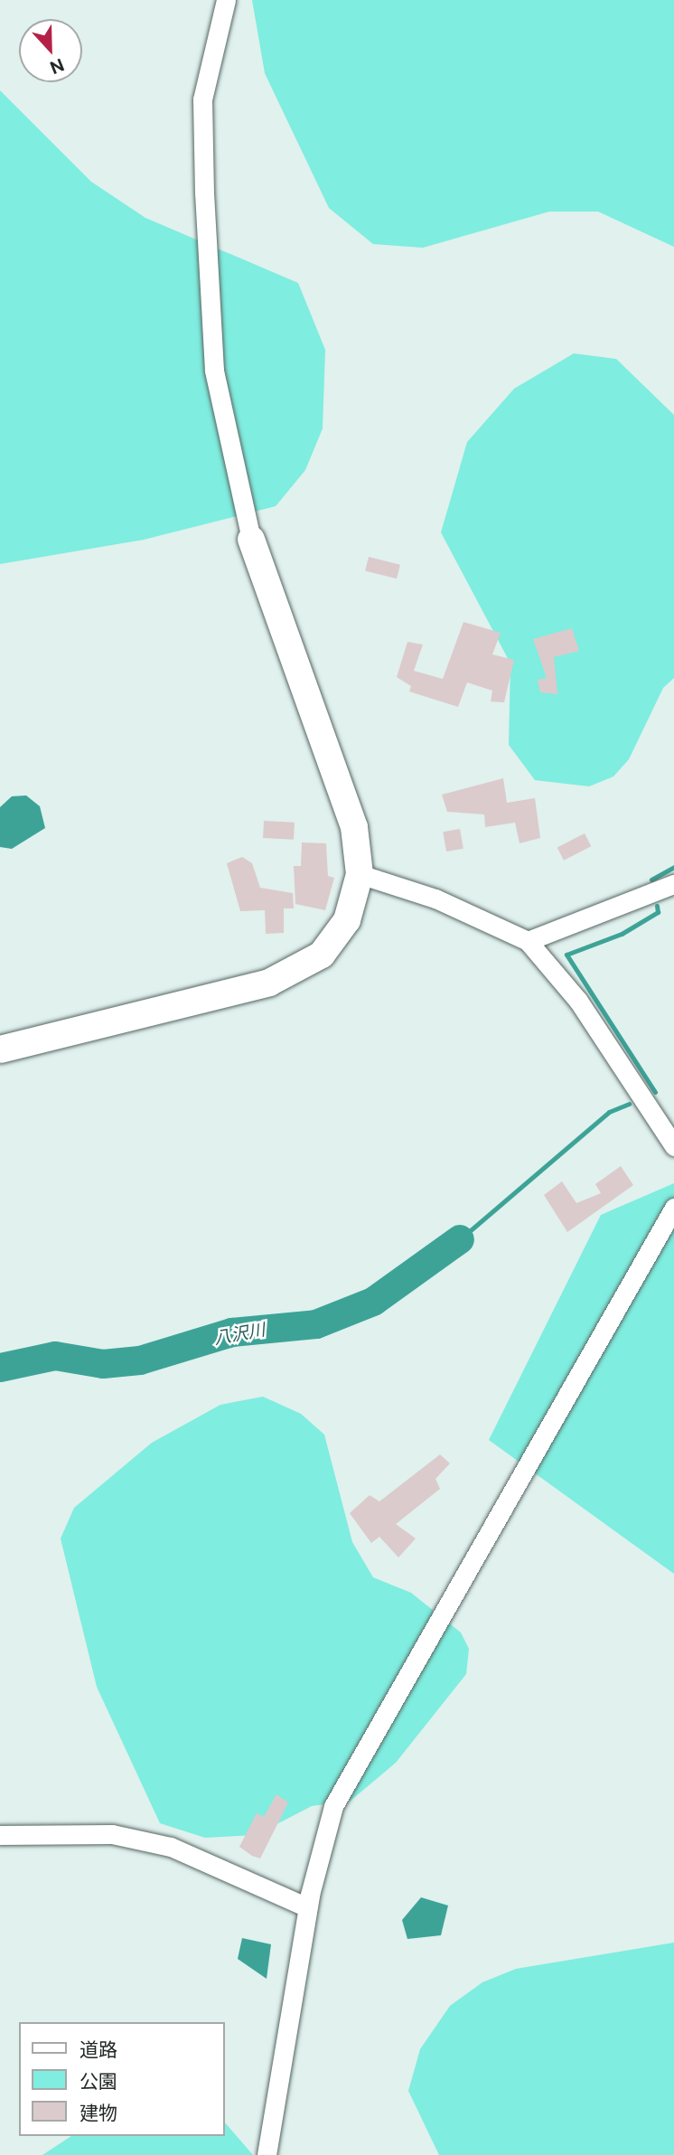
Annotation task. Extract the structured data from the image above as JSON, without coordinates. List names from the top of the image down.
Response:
{
  "water": ["八沢川"],
  "legend": ["道路", "公園", "建物"],
  "north": "bottom"
}
